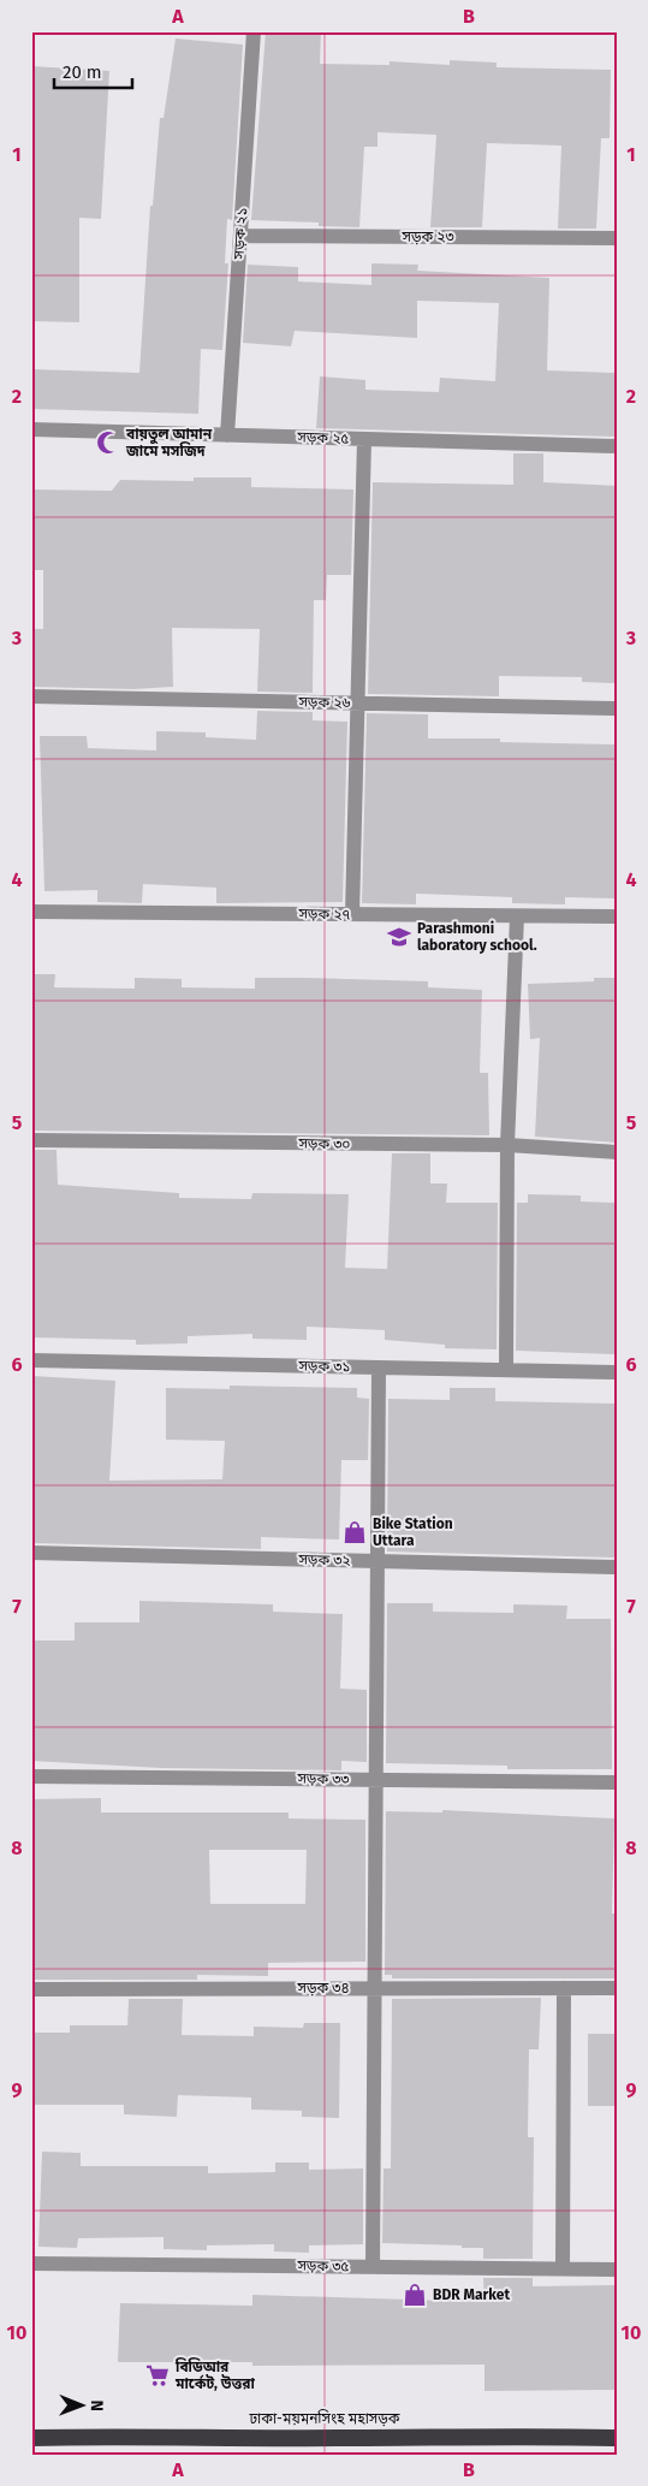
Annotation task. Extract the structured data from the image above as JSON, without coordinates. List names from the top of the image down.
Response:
{
  "streets": {
    "highway": ["ঢাকা-ময়মনসিংহ মহাসড়ক"],
    "street": [
      "সড়ক ২১",
      "সড়ক ২৩",
      "সড়ক ২৫",
      "সড়ক ২৬",
      "সড়ক ২৭",
      "সড়ক ৩০",
      "সড়ক ৩১",
      "সড়ক ৩২",
      "সড়ক ৩৩",
      "সড়ক ৩৪",
      "সড়ক ৩৫"
    ]
  },
  "crossings": [
    ["সড়ক ২১", "সড়ক ২৩"],
    ["সড়ক ২১", "সড়ক ২৫"]
  ],
  "places": {
    "mosque": ["বায়তুল আমান জামে মসজিদ"],
    "school or university": ["Parashmoni laboratory school."],
    "shop": ["Bike Station Uttara", "BDR Market"],
    "supermarket": ["বিডিআর মার্কেট, উত্তরা"]
  },
  "scale_bar": "20 m",
  "north": "right",
  "grid": {
    "columns": ["A", "B"],
    "rows": [
      "1",
      "2",
      "3",
      "4",
      "5",
      "6",
      "7",
      "8",
      "9",
      "10"
    ]
  }
}
